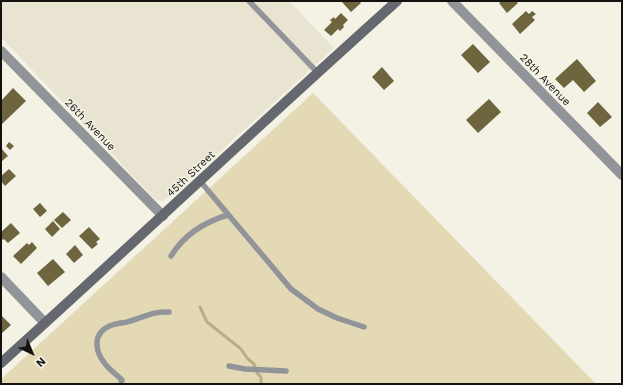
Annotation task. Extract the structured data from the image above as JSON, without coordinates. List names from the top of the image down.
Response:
{
  "streets": {
    "street": ["28th Avenue", "26th Avenue", "45th Street"]
  },
  "crossings": [
    ["26th Avenue", "45th Street"]
  ],
  "north": "bottom right"
}
